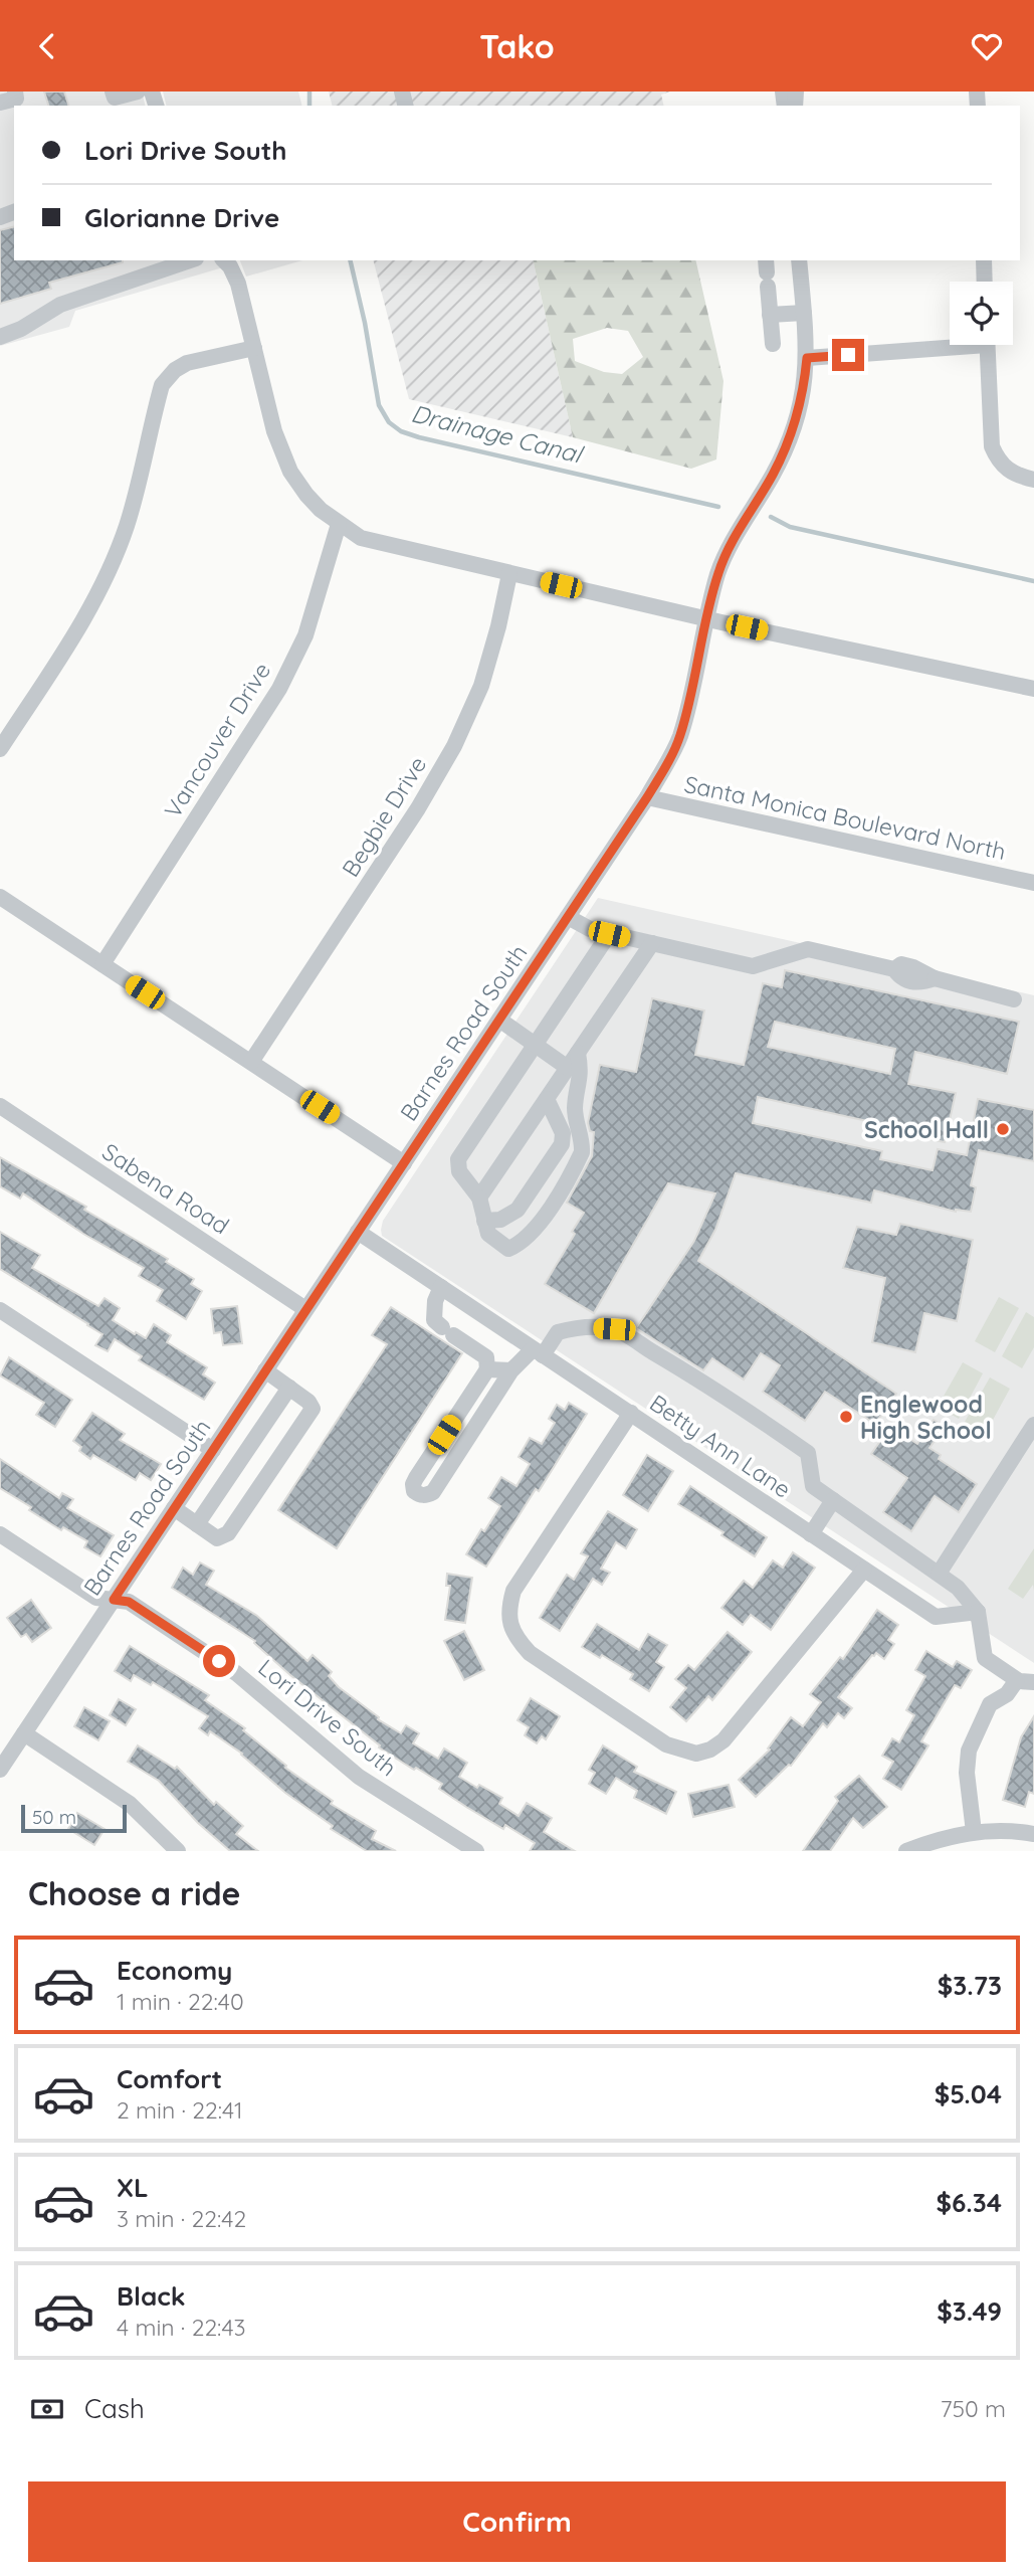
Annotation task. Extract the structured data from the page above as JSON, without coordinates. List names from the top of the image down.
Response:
{
  "streets": {
    "street": [
      "Vancouver Drive",
      "Begbie Drive",
      "Santa Monica Boulevard North",
      "Barnes Road South",
      "Sabena Road",
      "Betty Ann Lane",
      "Lori Drive South"
    ]
  },
  "crossings": [
    ["Santa Monica Boulevard North", "Barnes Road South"],
    ["Barnes Road South", "Sabena Road"],
    ["Barnes Road South", "Betty Ann Lane"],
    ["Barnes Road South", "Lori Drive South"]
  ],
  "water": ["Drainage Canal"],
  "places": ["School Hall", "Englewood High School"],
  "scale_bar": "50 m",
  "page": {
    "header": "Tako",
    "banner": ["Lori Drive South", "Glorianne Drive"],
    "scale": "50 m",
    "heading": "Choose a ride",
    "list": [
      {
        "name": "Economy",
        "note": "1 min · 22:40",
        "value": "$3.73"
      },
      {
        "name": "Comfort",
        "note": "2 min · 22:41",
        "value": "$5.04"
      },
      {
        "name": "XL",
        "note": "3 min · 22:42",
        "value": "$6.34"
      },
      {
        "name": "Black",
        "note": "4 min · 22:43",
        "value": "$3.49"
      }
    ],
    "pay": ["Cash", "750 m"],
    "buttons": "Confirm"
  }
}
